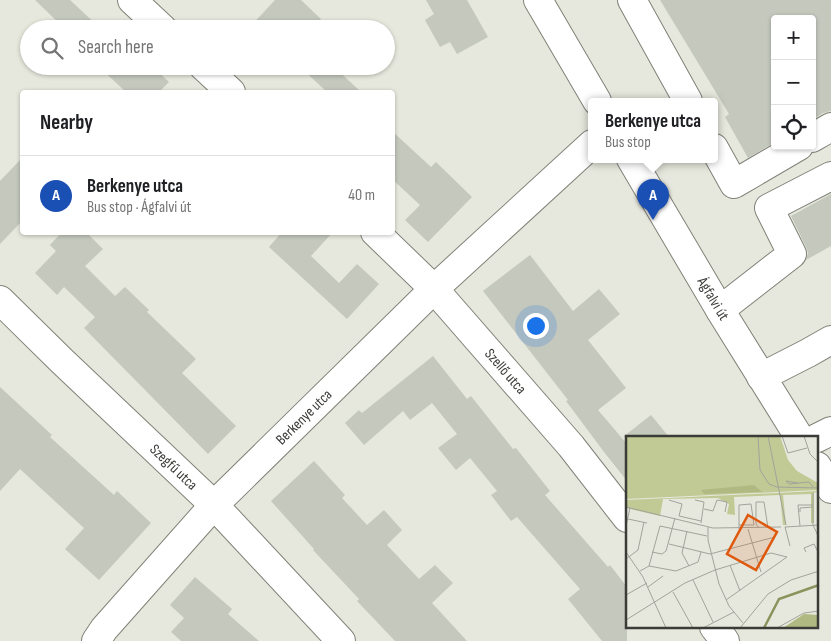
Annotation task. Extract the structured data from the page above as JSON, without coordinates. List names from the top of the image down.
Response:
{
  "streets": {
    "street": [
      "Ágfalvi út",
      "Szellő utca",
      "Berkenye utca",
      "Szegfű utca"
    ]
  },
  "crossings": [
    ["Szellő utca", "Berkenye utca"],
    ["Berkenye utca", "Szegfű utca"]
  ],
  "page": {
    "map_buttons": ["+", "−"],
    "search": "Search here",
    "heading": "Nearby",
    "popup": ["Berkenye utca", "Bus stop"],
    "list": [
      {
        "mark": "A",
        "name": "Berkenye utca",
        "note": "Bus stop · Ágfalvi út",
        "value": "40 m"
      }
    ],
    "pins": "A"
  }
}
